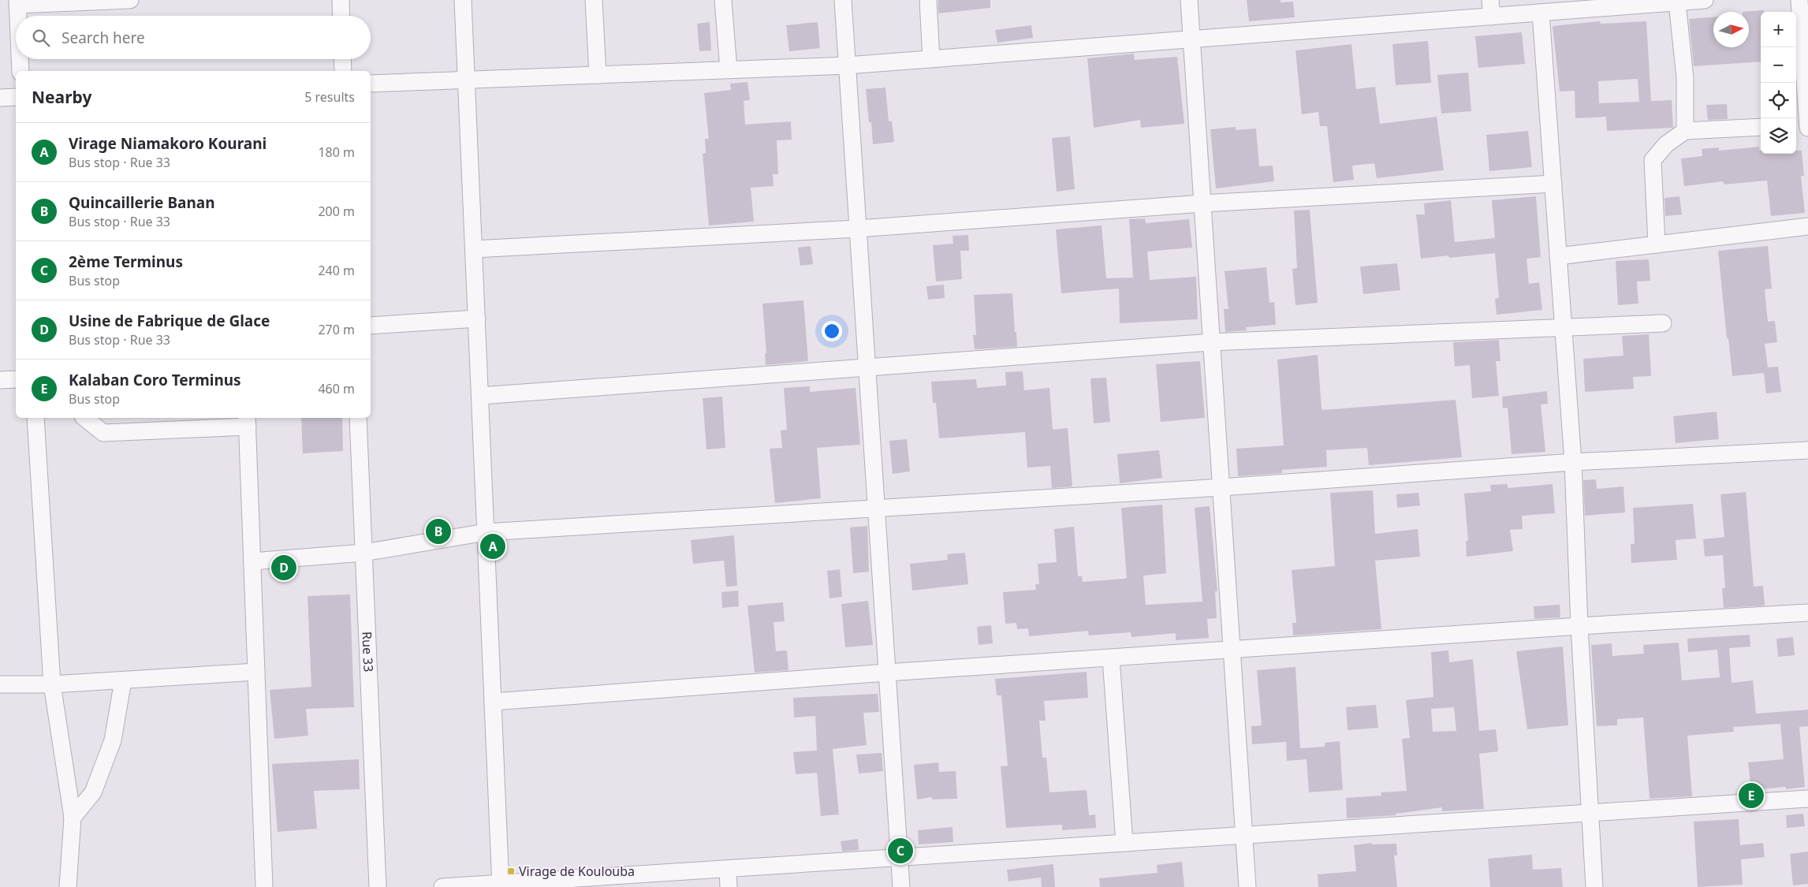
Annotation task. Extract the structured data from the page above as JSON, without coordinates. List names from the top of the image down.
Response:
{
  "streets": {
    "street": ["Rue 33"]
  },
  "places": {
    "transit": ["Virage de Koulouba"]
  },
  "north": "right",
  "page": {
    "map_buttons": ["+", "−"],
    "search": "Search here",
    "heading": ["Nearby", "5 results"],
    "list": [
      {
        "mark": "A",
        "name": "Virage Niamakoro Kourani",
        "note": "Bus stop · Rue 33",
        "value": "180 m"
      },
      {
        "mark": "B",
        "name": "Quincaillerie Banan",
        "note": "Bus stop · Rue 33",
        "value": "200 m"
      },
      {
        "mark": "C",
        "name": "2ème Terminus",
        "note": "Bus stop",
        "value": "240 m"
      },
      {
        "mark": "D",
        "name": "Usine de Fabrique de Glace",
        "note": "Bus stop · Rue 33",
        "value": "270 m"
      },
      {
        "mark": "E",
        "name": "Kalaban Coro Terminus",
        "note": "Bus stop",
        "value": "460 m"
      }
    ],
    "pins": [
      "B",
      "A",
      "D",
      "E",
      "C"
    ]
  }
}
